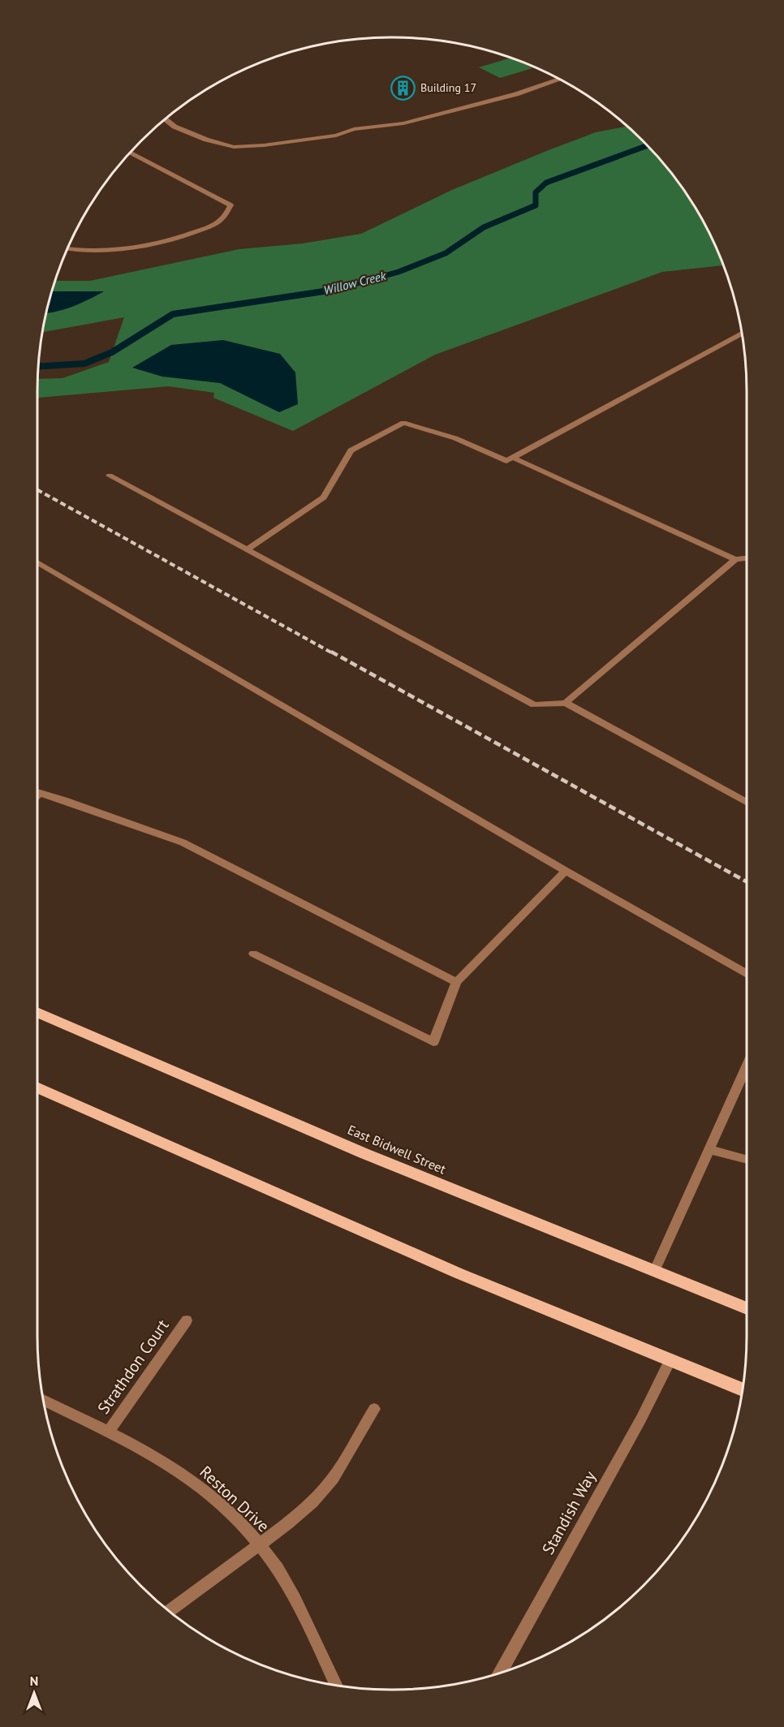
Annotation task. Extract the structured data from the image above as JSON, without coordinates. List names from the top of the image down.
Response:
{
  "streets": {
    "main road": ["East Bidwell Street"],
    "street": ["Strathdon Court", "Reston Drive", "Standish Way"]
  },
  "crossings": [
    ["Strathdon Court", "Reston Drive"]
  ],
  "water": ["Willow Creek"],
  "places": {
    "building": ["Building 17"]
  },
  "north": "top"
}
